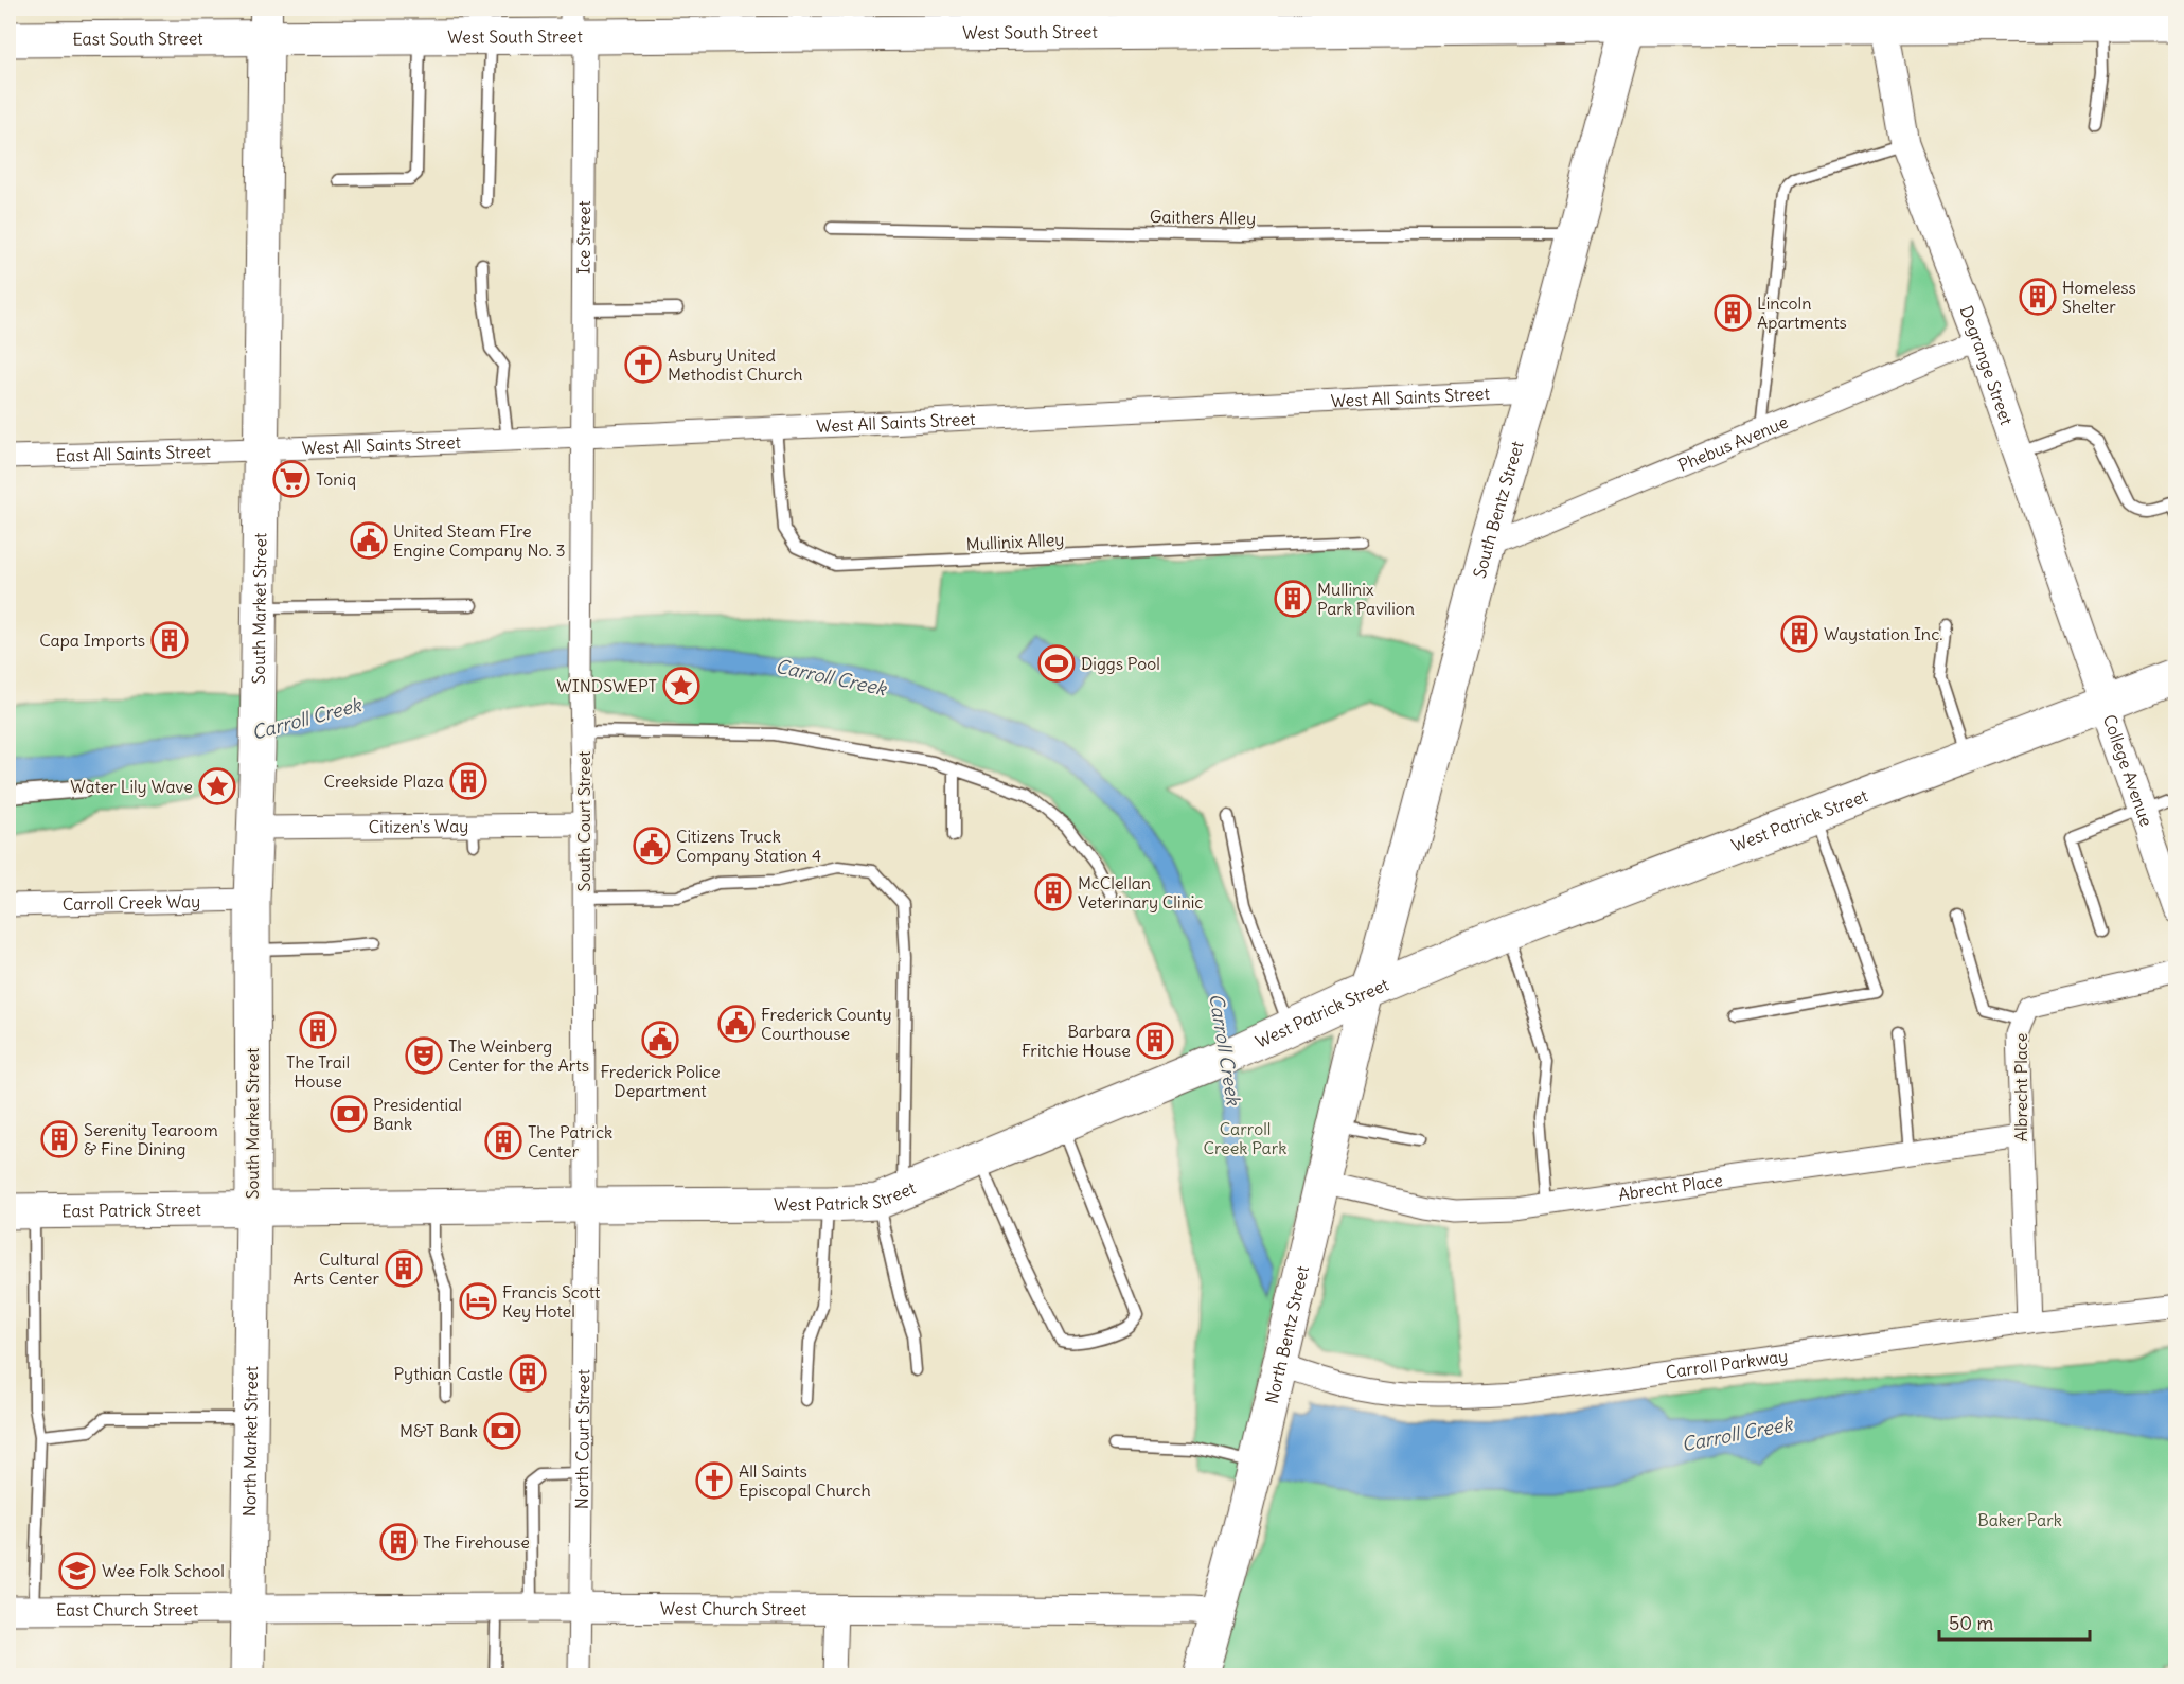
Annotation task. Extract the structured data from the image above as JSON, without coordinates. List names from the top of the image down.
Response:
{
  "streets": {
    "main road": [
      "West South Street",
      "East South Street",
      "South Bentz Street",
      "South Market Street",
      "West Patrick Street",
      "East Patrick Street",
      "North Bentz Street",
      "North Market Street"
    ],
    "street": [
      "Ice Street",
      "Degrange Street",
      "West All Saints Street",
      "Phebus Avenue",
      "East All Saints Street",
      "College Avenue",
      "South Court Street",
      "Citizen's Way",
      "Carroll Creek Way",
      "Albrecht Place",
      "Abrecht Place",
      "Carroll Parkway",
      "North Court Street",
      "East Church Street",
      "West Church Street"
    ],
    "lane": ["Gaithers Alley", "Mullinix Alley"]
  },
  "crossings": [
    ["West South Street", "East South Street"],
    ["West South Street", "Ice Street"],
    ["West South Street", "Degrange Street"],
    ["West South Street", "South Bentz Street"],
    ["West South Street", "South Market Street"],
    ["East South Street", "South Market Street"],
    ["Gaithers Alley", "South Bentz Street"],
    ["Ice Street", "West All Saints Street"],
    ["Ice Street", "South Court Street"],
    ["Degrange Street", "Phebus Avenue"],
    ["Degrange Street", "College Avenue"],
    ["Degrange Street", "West Patrick Street"],
    ["West All Saints Street", "East All Saints Street"],
    ["West All Saints Street", "South Bentz Street"],
    ["West All Saints Street", "Mullinix Alley"],
    ["West All Saints Street", "South Market Street"],
    ["West All Saints Street", "South Court Street"],
    ["Phebus Avenue", "South Bentz Street"],
    ["East All Saints Street", "South Market Street"],
    ["South Bentz Street", "West Patrick Street"],
    ["South Bentz Street", "North Bentz Street"],
    ["South Market Street", "West Patrick Street"],
    ["South Market Street", "Citizen's Way"],
    ["South Market Street", "Carroll Creek Way"],
    ["South Market Street", "East Patrick Street"],
    ["South Market Street", "North Market Street"],
    ["College Avenue", "West Patrick Street"],
    ["West Patrick Street", "South Court Street"],
    ["West Patrick Street", "East Patrick Street"],
    ["West Patrick Street", "North Bentz Street"],
    ["West Patrick Street", "North Court Street"],
    ["West Patrick Street", "North Market Street"],
    ["South Court Street", "Citizen's Way"],
    ["South Court Street", "North Court Street"],
    ["Albrecht Place", "Abrecht Place"],
    ["Albrecht Place", "Carroll Parkway"],
    ["Abrecht Place", "North Bentz Street"],
    ["East Patrick Street", "North Market Street"],
    ["North Bentz Street", "Carroll Parkway"],
    ["North Bentz Street", "West Church Street"],
    ["North Court Street", "West Church Street"],
    ["North Market Street", "East Church Street"],
    ["North Market Street", "West Church Street"],
    ["East Church Street", "West Church Street"]
  ],
  "water": ["Carroll Creek"],
  "parks": ["Carroll Creek Park", "Baker Park"],
  "places": {
    "building": [
      "Homeless Shelter",
      "Lincoln Apartments",
      "Mullinix Park Pavilion",
      "Waystation Inc.",
      "Capa Imports",
      "Creekside Plaza",
      "McClellan Veterinary Clinic",
      "The Trail House",
      "Barbara Fritchie House",
      "Serenity Tearoom & Fine Dining",
      "The Patrick Center",
      "Cultural Arts Center",
      "Pythian Castle",
      "The Firehouse"
    ],
    "church": ["Asbury United Methodist Church", "All Saints Episcopal Church"],
    "supermarket": ["Toniq"],
    "public building": [
      "United Steam FIre Engine Company No. 3",
      "Citizens Truck Company Station 4",
      "Frederick County Courthouse",
      "Frederick Police Department"
    ],
    "sports": ["Diggs Pool"],
    "place": ["WINDSWEPT", "Water Lily Wave"],
    "theatre": ["The Weinberg Center for the Arts"],
    "bank": ["Presidential Bank", "M&T Bank"],
    "hotel": ["Francis Scott Key Hotel"],
    "school or university": ["Wee Folk School"]
  },
  "scale_bar": "50 m"
}
